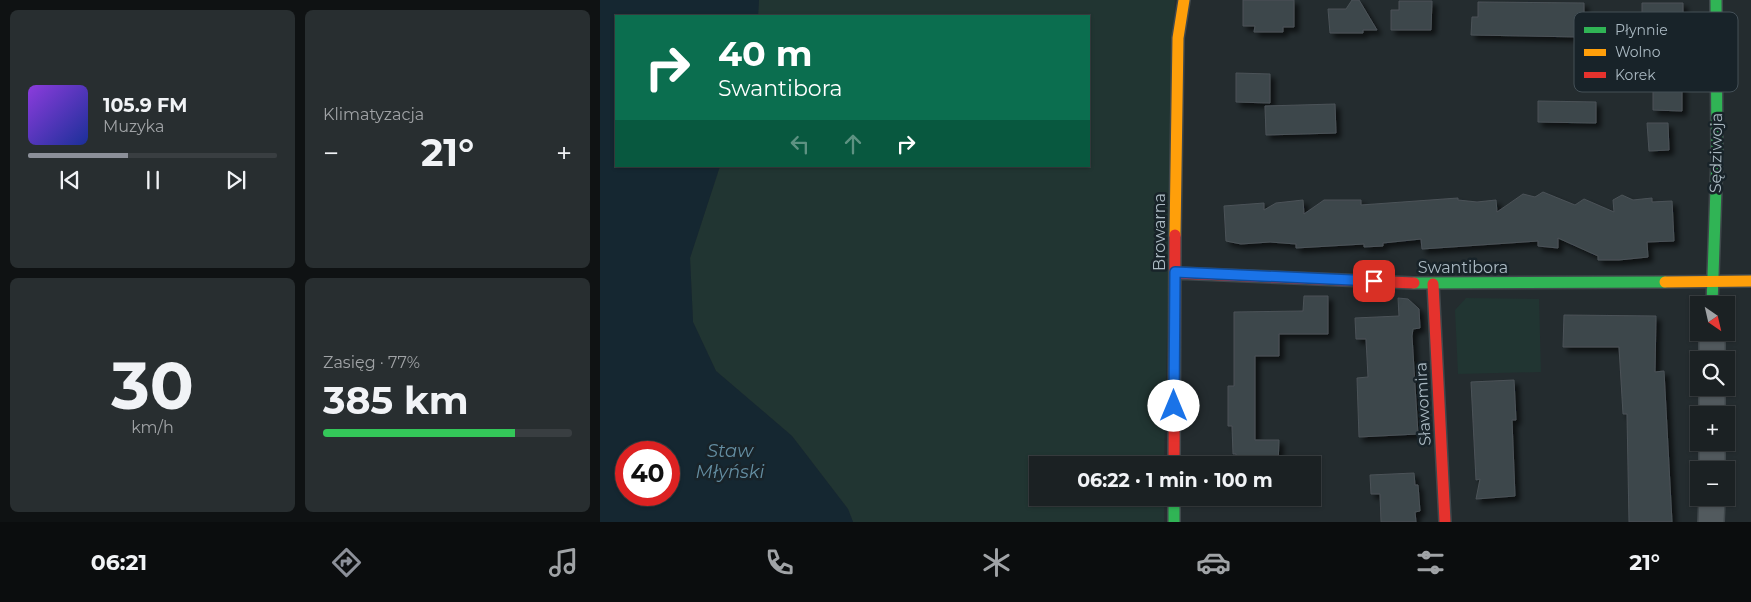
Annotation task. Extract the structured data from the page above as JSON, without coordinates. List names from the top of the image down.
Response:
{
  "streets": {
    "street": [
      "Sędziwoja",
      "Browarna",
      "Swantibora",
      "Sławomira"
    ]
  },
  "crossings": [
    ["Sędziwoja", "Swantibora"],
    ["Browarna", "Swantibora"],
    ["Swantibora", "Sławomira"]
  ],
  "water": ["Staw Młyński"],
  "legend": ["Płynnie", "Wolno", "Korek"],
  "north": "bottom right",
  "page": {
    "tile": [
      "Klimatyzacja",
      ["30", "km/h"],
      ["Zasięg · 77%", "385 km"]
    ],
    "turn": ["40 m", "Swantibora"],
    "song": ["105.9 FM", "Muzyka"],
    "heat": ["−", "21°", "+"],
    "map_buttons": ["+", "−"],
    "limit": "40",
    "trip": "06:22 · 1 min · 100 m",
    "tabs": ["06:21", "21°"]
  }
}
